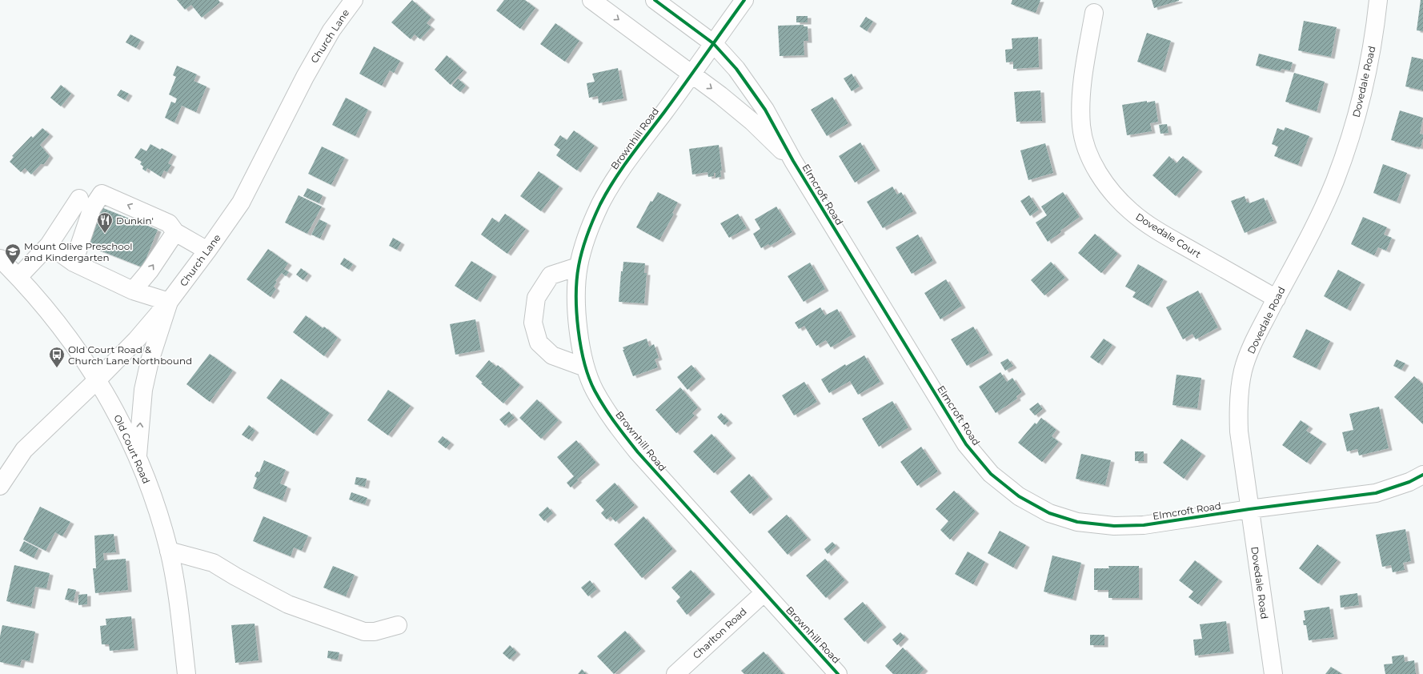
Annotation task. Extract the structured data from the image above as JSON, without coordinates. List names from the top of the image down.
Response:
{
  "streets": {
    "street": [
      "Church Lane",
      "Dovedale Road",
      "Brownhill Road",
      "Elmcroft Road",
      "Dovedale Court",
      "Old Court Road",
      "Charlton Road"
    ]
  },
  "crossings": [
    ["Church Lane", "Old Court Road"],
    ["Dovedale Road", "Elmcroft Road"],
    ["Dovedale Road", "Dovedale Court"],
    ["Brownhill Road", "Elmcroft Road"],
    ["Brownhill Road", "Charlton Road"]
  ],
  "places": {
    "restaurant": ["Dunkin'"],
    "school or university": ["Mount Olive Preschool and Kindergarten"],
    "bus stop": ["Old Court Road & Church Lane Northbound"]
  }
}
